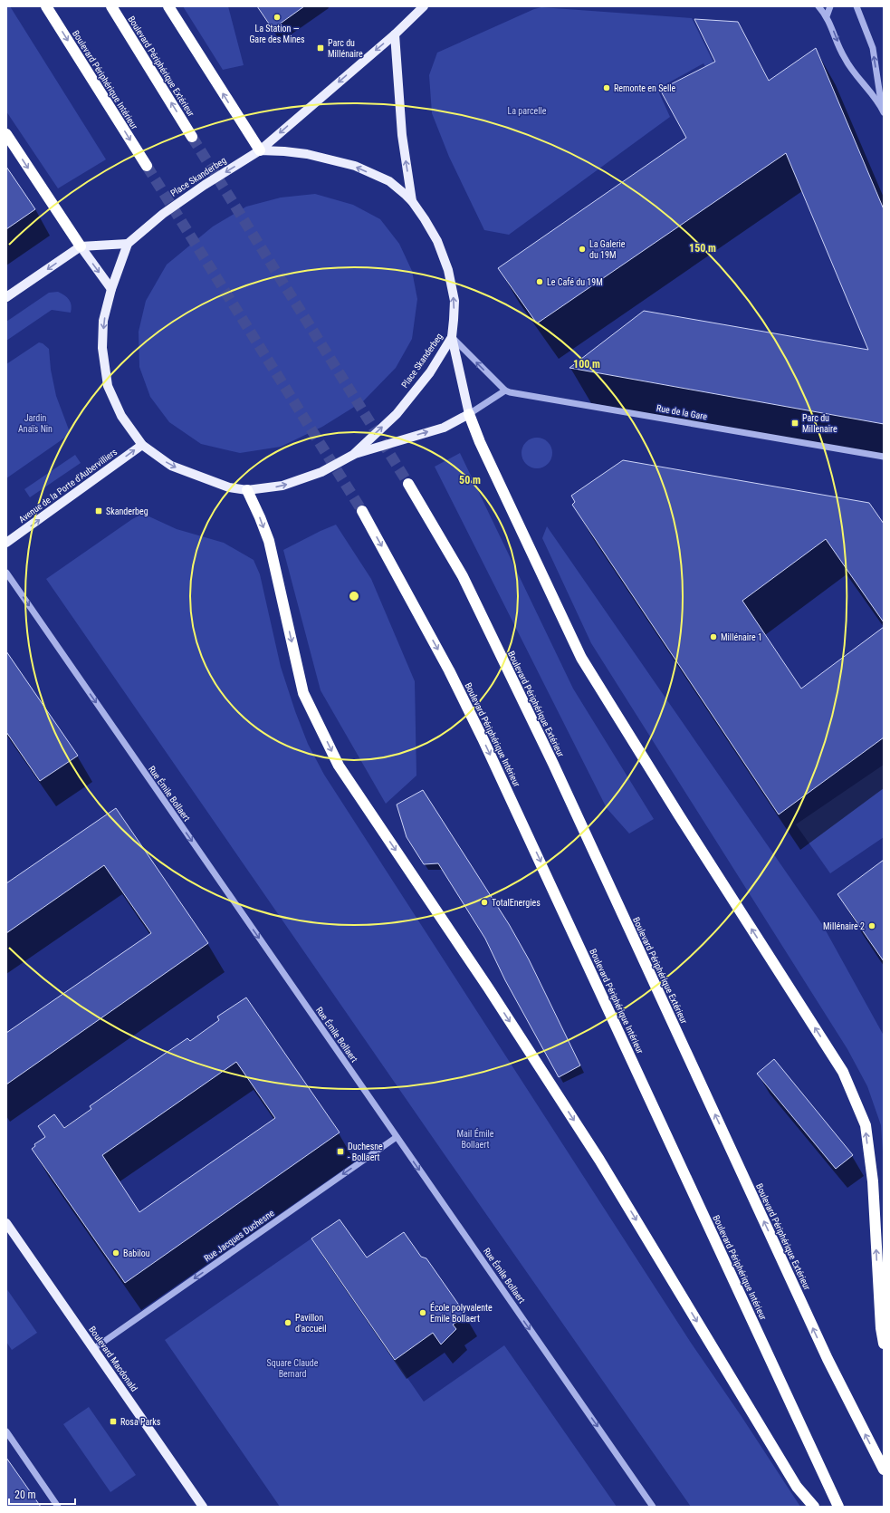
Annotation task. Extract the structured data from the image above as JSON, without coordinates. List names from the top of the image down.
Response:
{
  "streets": {
    "highway": ["Boulevard Périphérique Extérieur", "Boulevard Périphérique Intérieur"],
    "main road": ["Place Skanderbeg", "Avenue de la Porte d'Aubervilliers", "Boulevard Macdonald"],
    "street": ["Rue de la Gare", "Rue Émile Bollaert", "Rue Jacques Duchesne"]
  },
  "crossings": [
    ["Place Skanderbeg", "Avenue de la Porte d'Aubervilliers"],
    ["Rue Émile Bollaert", "Rue Jacques Duchesne"],
    ["Rue Jacques Duchesne", "Boulevard Macdonald"]
  ],
  "one_way": ["Avenue de la Porte d'Aubervilliers", "Rue Émile Bollaert", "Rue Jacques Duchesne"],
  "parks": [
    "La parcelle",
    "Jardin Anaïs Nin",
    "Mail Émile Bollaert",
    "Square Claude Bernard"
  ],
  "places": {
    "other": [
      "La Station — Gare des Mines",
      "Remonte en Selle",
      "La Galerie du 19M",
      "Le Café du 19M",
      "Millénaire 1",
      "TotalEnergies",
      "Millénaire 2",
      "Babilou",
      "École polyvalente Emile Bollaert",
      "Pavillon d'accueil"
    ],
    "transit": [
      "Parc du Millénaire",
      "Parc du Millenaire",
      "Skanderbeg",
      "Duchesne - Bollaert",
      "Rosa Parks"
    ]
  },
  "scale_bar": "20 m",
  "rings": ["150 m", "100 m", "50 m"]
}
